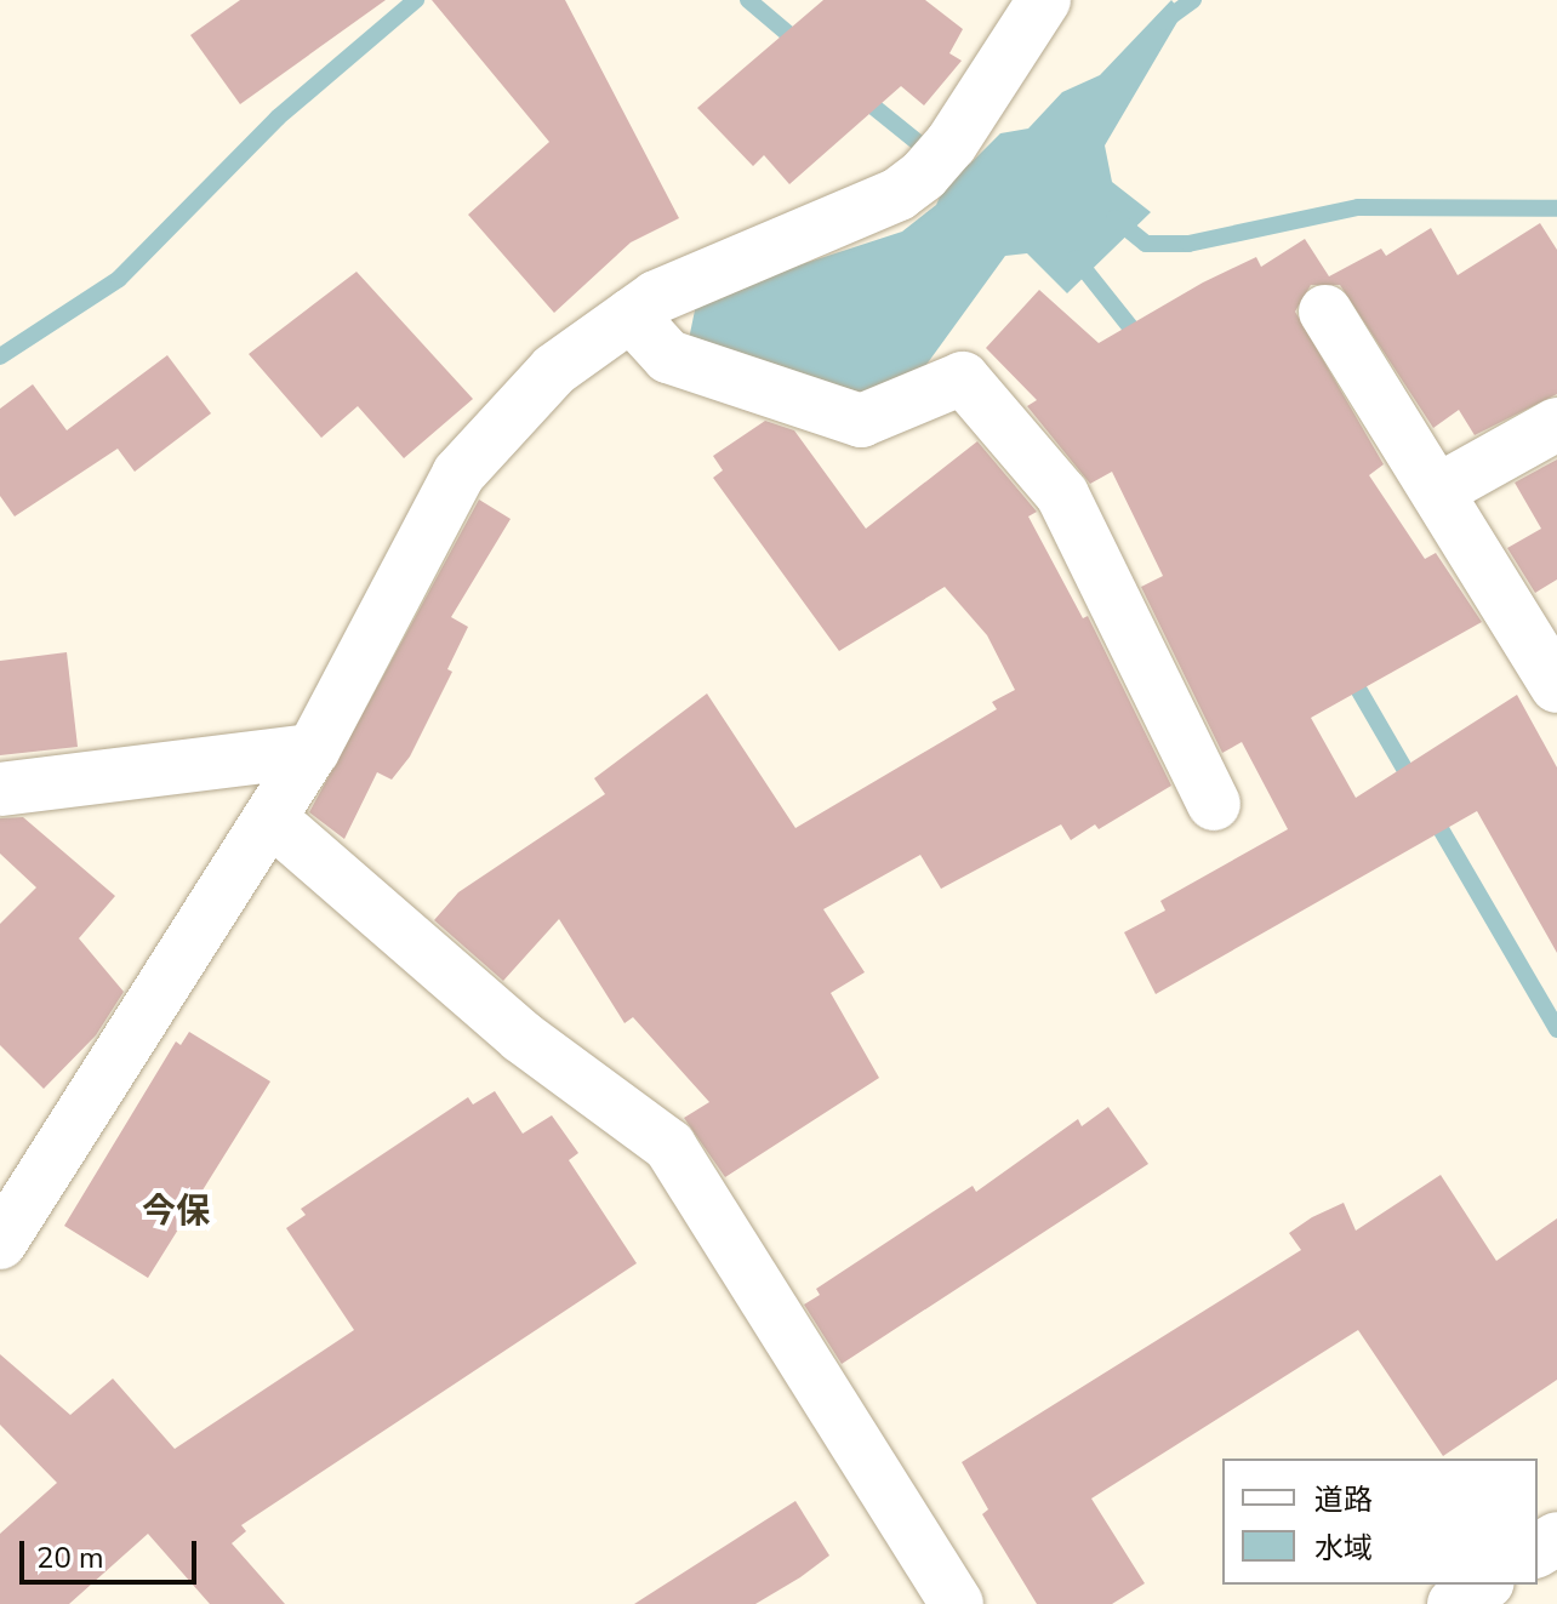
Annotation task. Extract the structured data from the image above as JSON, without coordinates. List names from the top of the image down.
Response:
{
  "districts": ["今保"],
  "legend": ["道路", "水域"],
  "scale_bar": "20 m"
}
